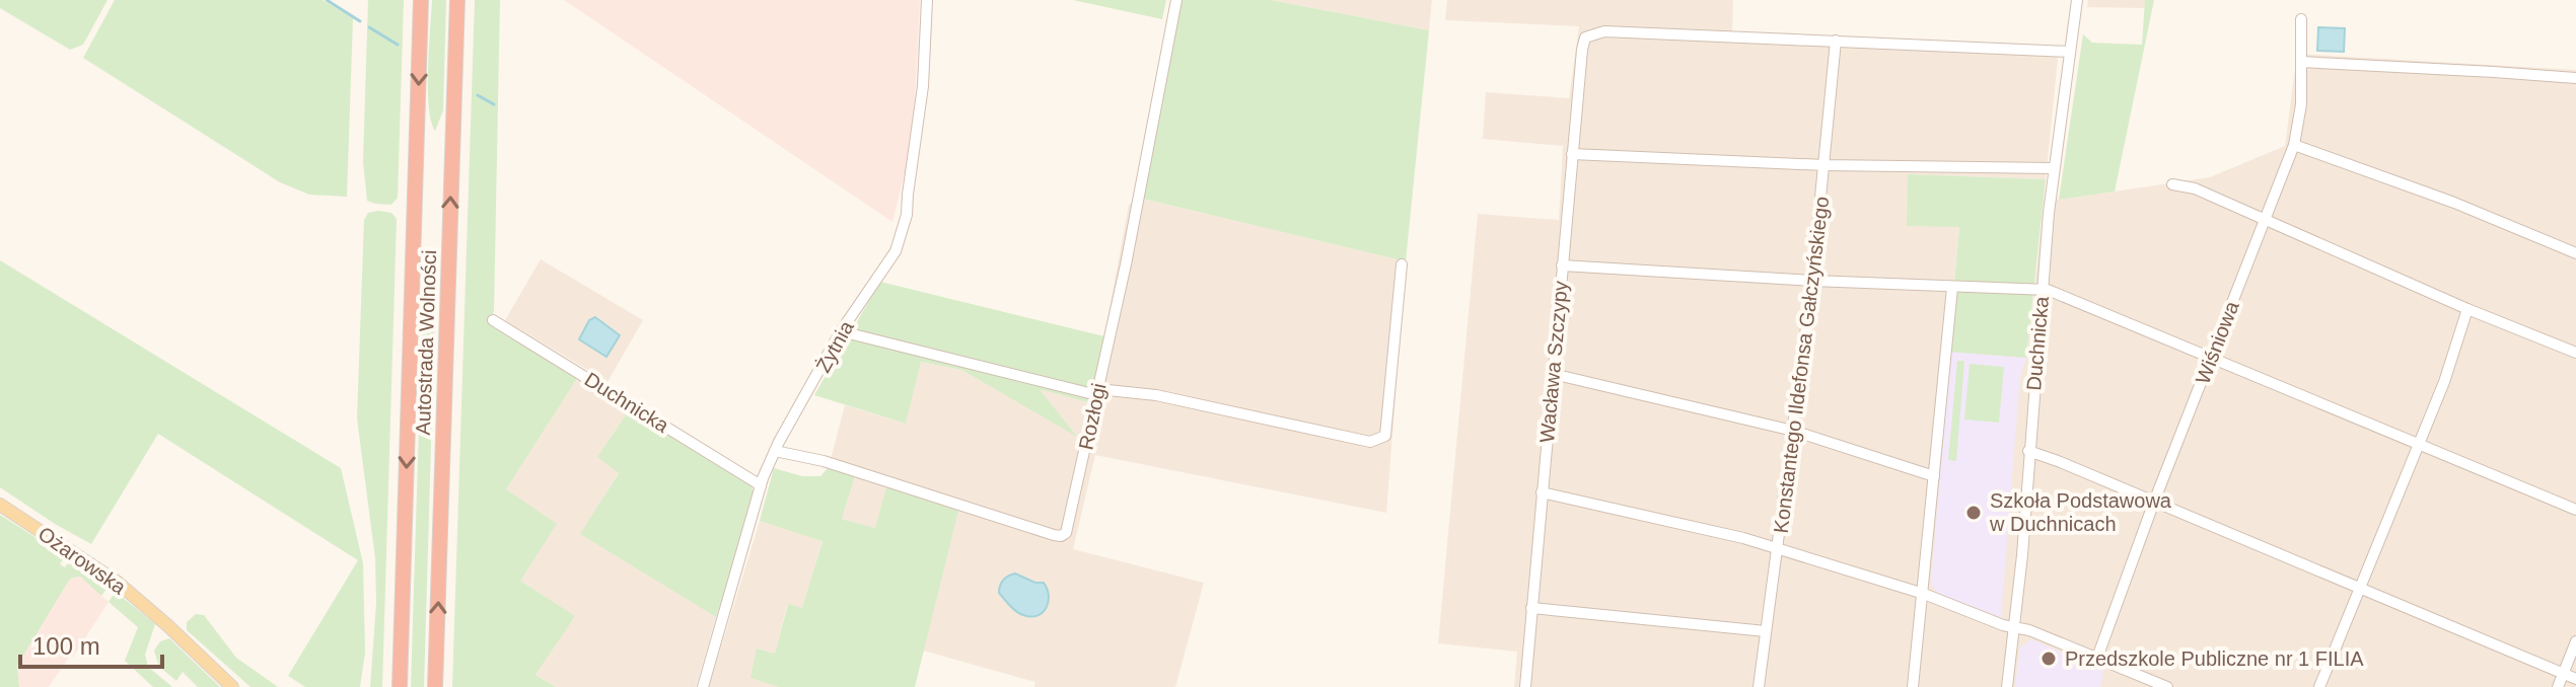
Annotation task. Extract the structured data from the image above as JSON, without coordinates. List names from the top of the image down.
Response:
{
  "streets": {
    "highway": ["Autostrada Wolności"],
    "main road": ["Ożarowska"],
    "street": [
      "Wiśniowa",
      "Duchnicka",
      "Żytnia",
      "Wacława Szczypy",
      "Konstantego Ildefonsa Gałczyńskiego",
      "Rozłogi"
    ]
  },
  "crossings": [
    ["Duchnicka", "Żytnia"],
    ["Żytnia", "Rozłogi"],
    ["Wacława Szczypy", "Konstantego Ildefonsa Gałczyńskiego"]
  ],
  "places": ["Szkoła Podstawowa w Duchnicach", "Przedszkole Publiczne nr 1 FILIA"],
  "scale_bar": "100 m"
}
